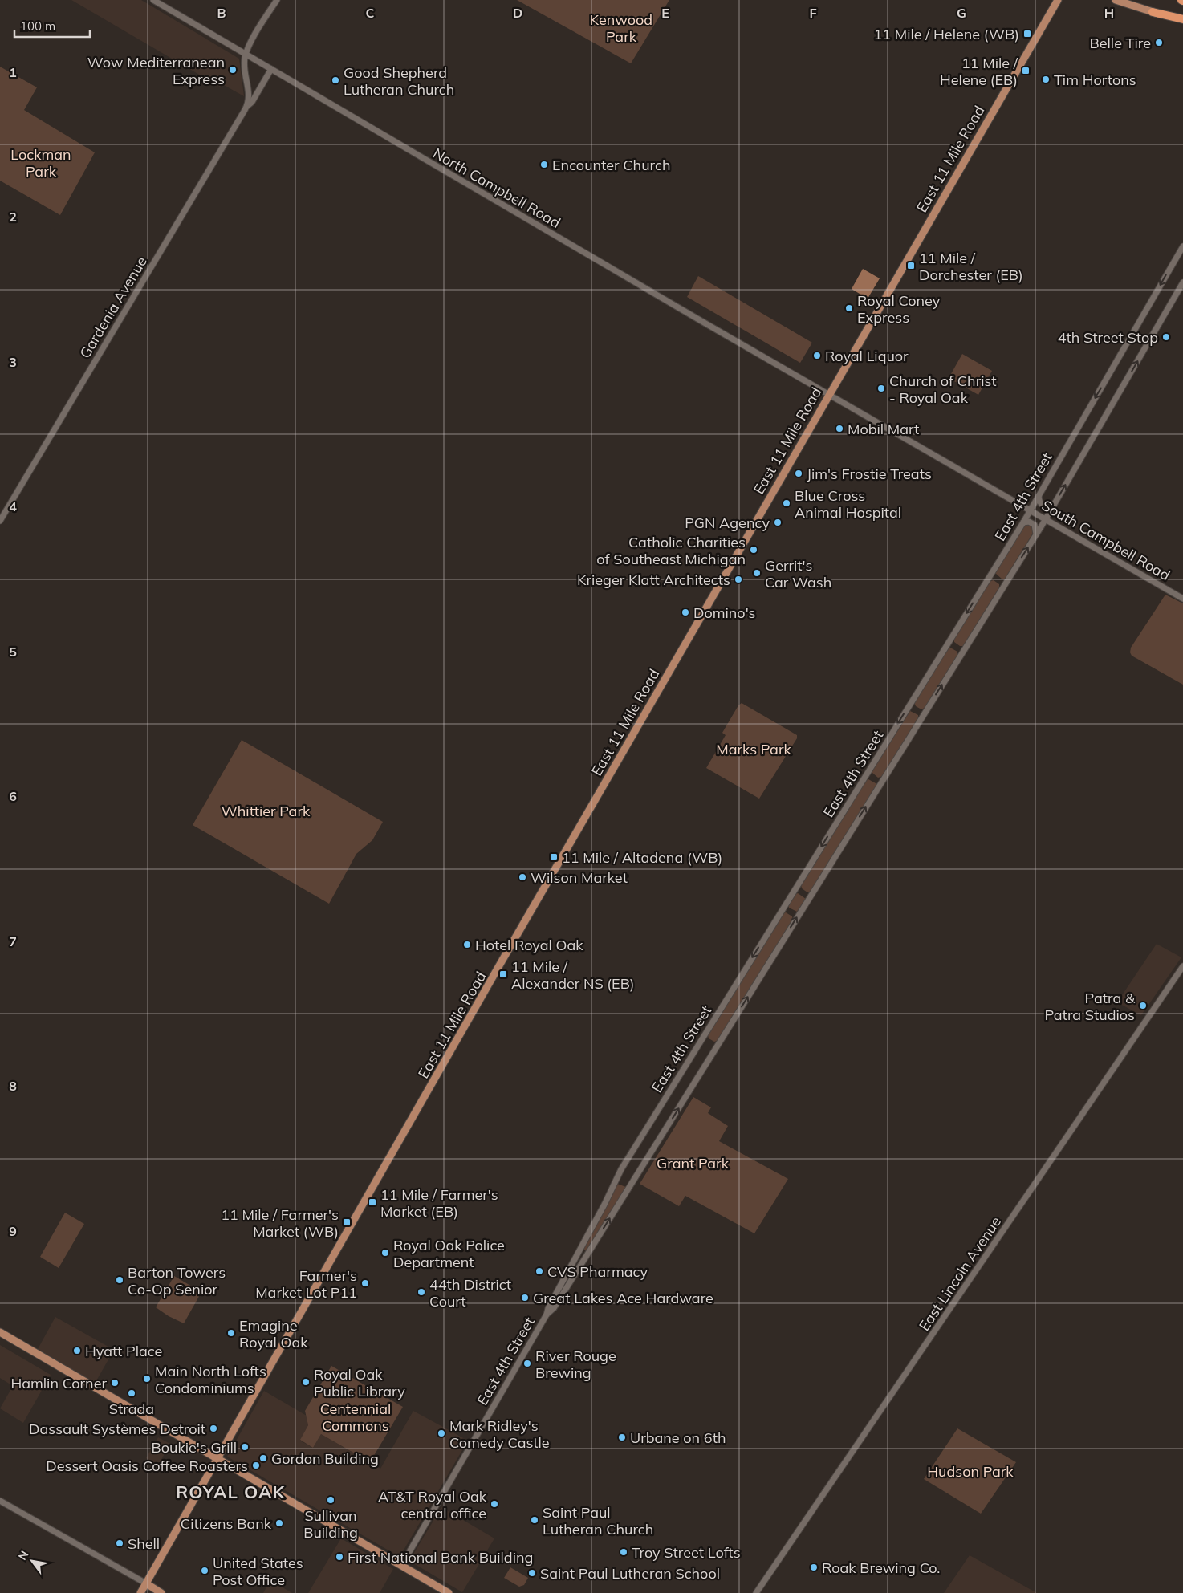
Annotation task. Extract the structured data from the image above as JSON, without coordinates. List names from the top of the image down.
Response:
{
  "streets": {
    "main road": ["East 11 Mile Road"],
    "street": [
      "North Campbell Road",
      "Gardenia Avenue",
      "East 4th Street",
      "South Campbell Road",
      "East Lincoln Avenue"
    ]
  },
  "crossings": [
    ["East 11 Mile Road", "North Campbell Road"],
    ["East 11 Mile Road", "South Campbell Road"],
    ["North Campbell Road", "Gardenia Avenue"],
    ["North Campbell Road", "South Campbell Road"],
    ["East 4th Street", "South Campbell Road"]
  ],
  "districts": ["ROYAL OAK"],
  "parks": [
    "Kenwood Park",
    "Lockman Park",
    "Marks Park",
    "Whittier Park",
    "Grant Park",
    "Centennial Commons",
    "Hudson Park"
  ],
  "places": {
    "transit": [
      "11 Mile / Helene (WB)",
      "11 Mile / Helene (EB)",
      "11 Mile / Dorchester (EB)",
      "11 Mile / Altadena (WB)",
      "11 Mile / Alexander NS (EB)",
      "11 Mile / Farmer's Market (EB)",
      "11 Mile / Farmer's Market (WB)"
    ],
    "other": [
      "Belle Tire",
      "Wow Mediterranean Express",
      "Tim Hortons",
      "Good Shepherd Lutheran Church",
      "Encounter Church",
      "Royal Coney Express",
      "4th Street Stop",
      "Royal Liquor",
      "Church of Christ - Royal Oak",
      "Mobil Mart",
      "Jim's Frostie Treats",
      "Blue Cross Animal Hospital",
      "PGN Agency",
      "Catholic Charities of Southeast Michigan",
      "Gerrit's Car Wash",
      "Krieger Klatt Architects",
      "Domino's",
      "Wilson Market",
      "Hotel Royal Oak",
      "Patra & Patra Studios",
      "Royal Oak Police Department",
      "CVS Pharmacy",
      "Barton Towers Co-Op Senior",
      "Farmer's Market Lot P11",
      "44th District Court",
      "Great Lakes Ace Hardware",
      "Emagine Royal Oak",
      "Hyatt Place",
      "River Rouge Brewing",
      "Main North Lofts Condominiums",
      "Royal Oak Public Library",
      "Hamlin Corner",
      "Strada",
      "Dassault Systèmes Detroit",
      "Mark Ridley's Comedy Castle",
      "Urbane on 6th",
      "Boukie's Grill",
      "Gordon Building",
      "Dessert Oasis Coffee Roasters",
      "Sullivan Building",
      "AT&T Royal Oak central office",
      "Saint Paul Lutheran Church",
      "Citizens Bank",
      "Shell",
      "Troy Street Lofts",
      "First National Bank Building",
      "Roak Brewing Co.",
      "United States Post Office",
      "Saint Paul Lutheran School"
    ]
  },
  "scale_bar": "100 m",
  "north": "top left",
  "grid": {
    "columns": [
      "B",
      "C",
      "D",
      "E",
      "F",
      "G",
      "H"
    ],
    "rows": [
      "1",
      "2",
      "3",
      "4",
      "5",
      "6",
      "7",
      "8",
      "9"
    ]
  }
}
